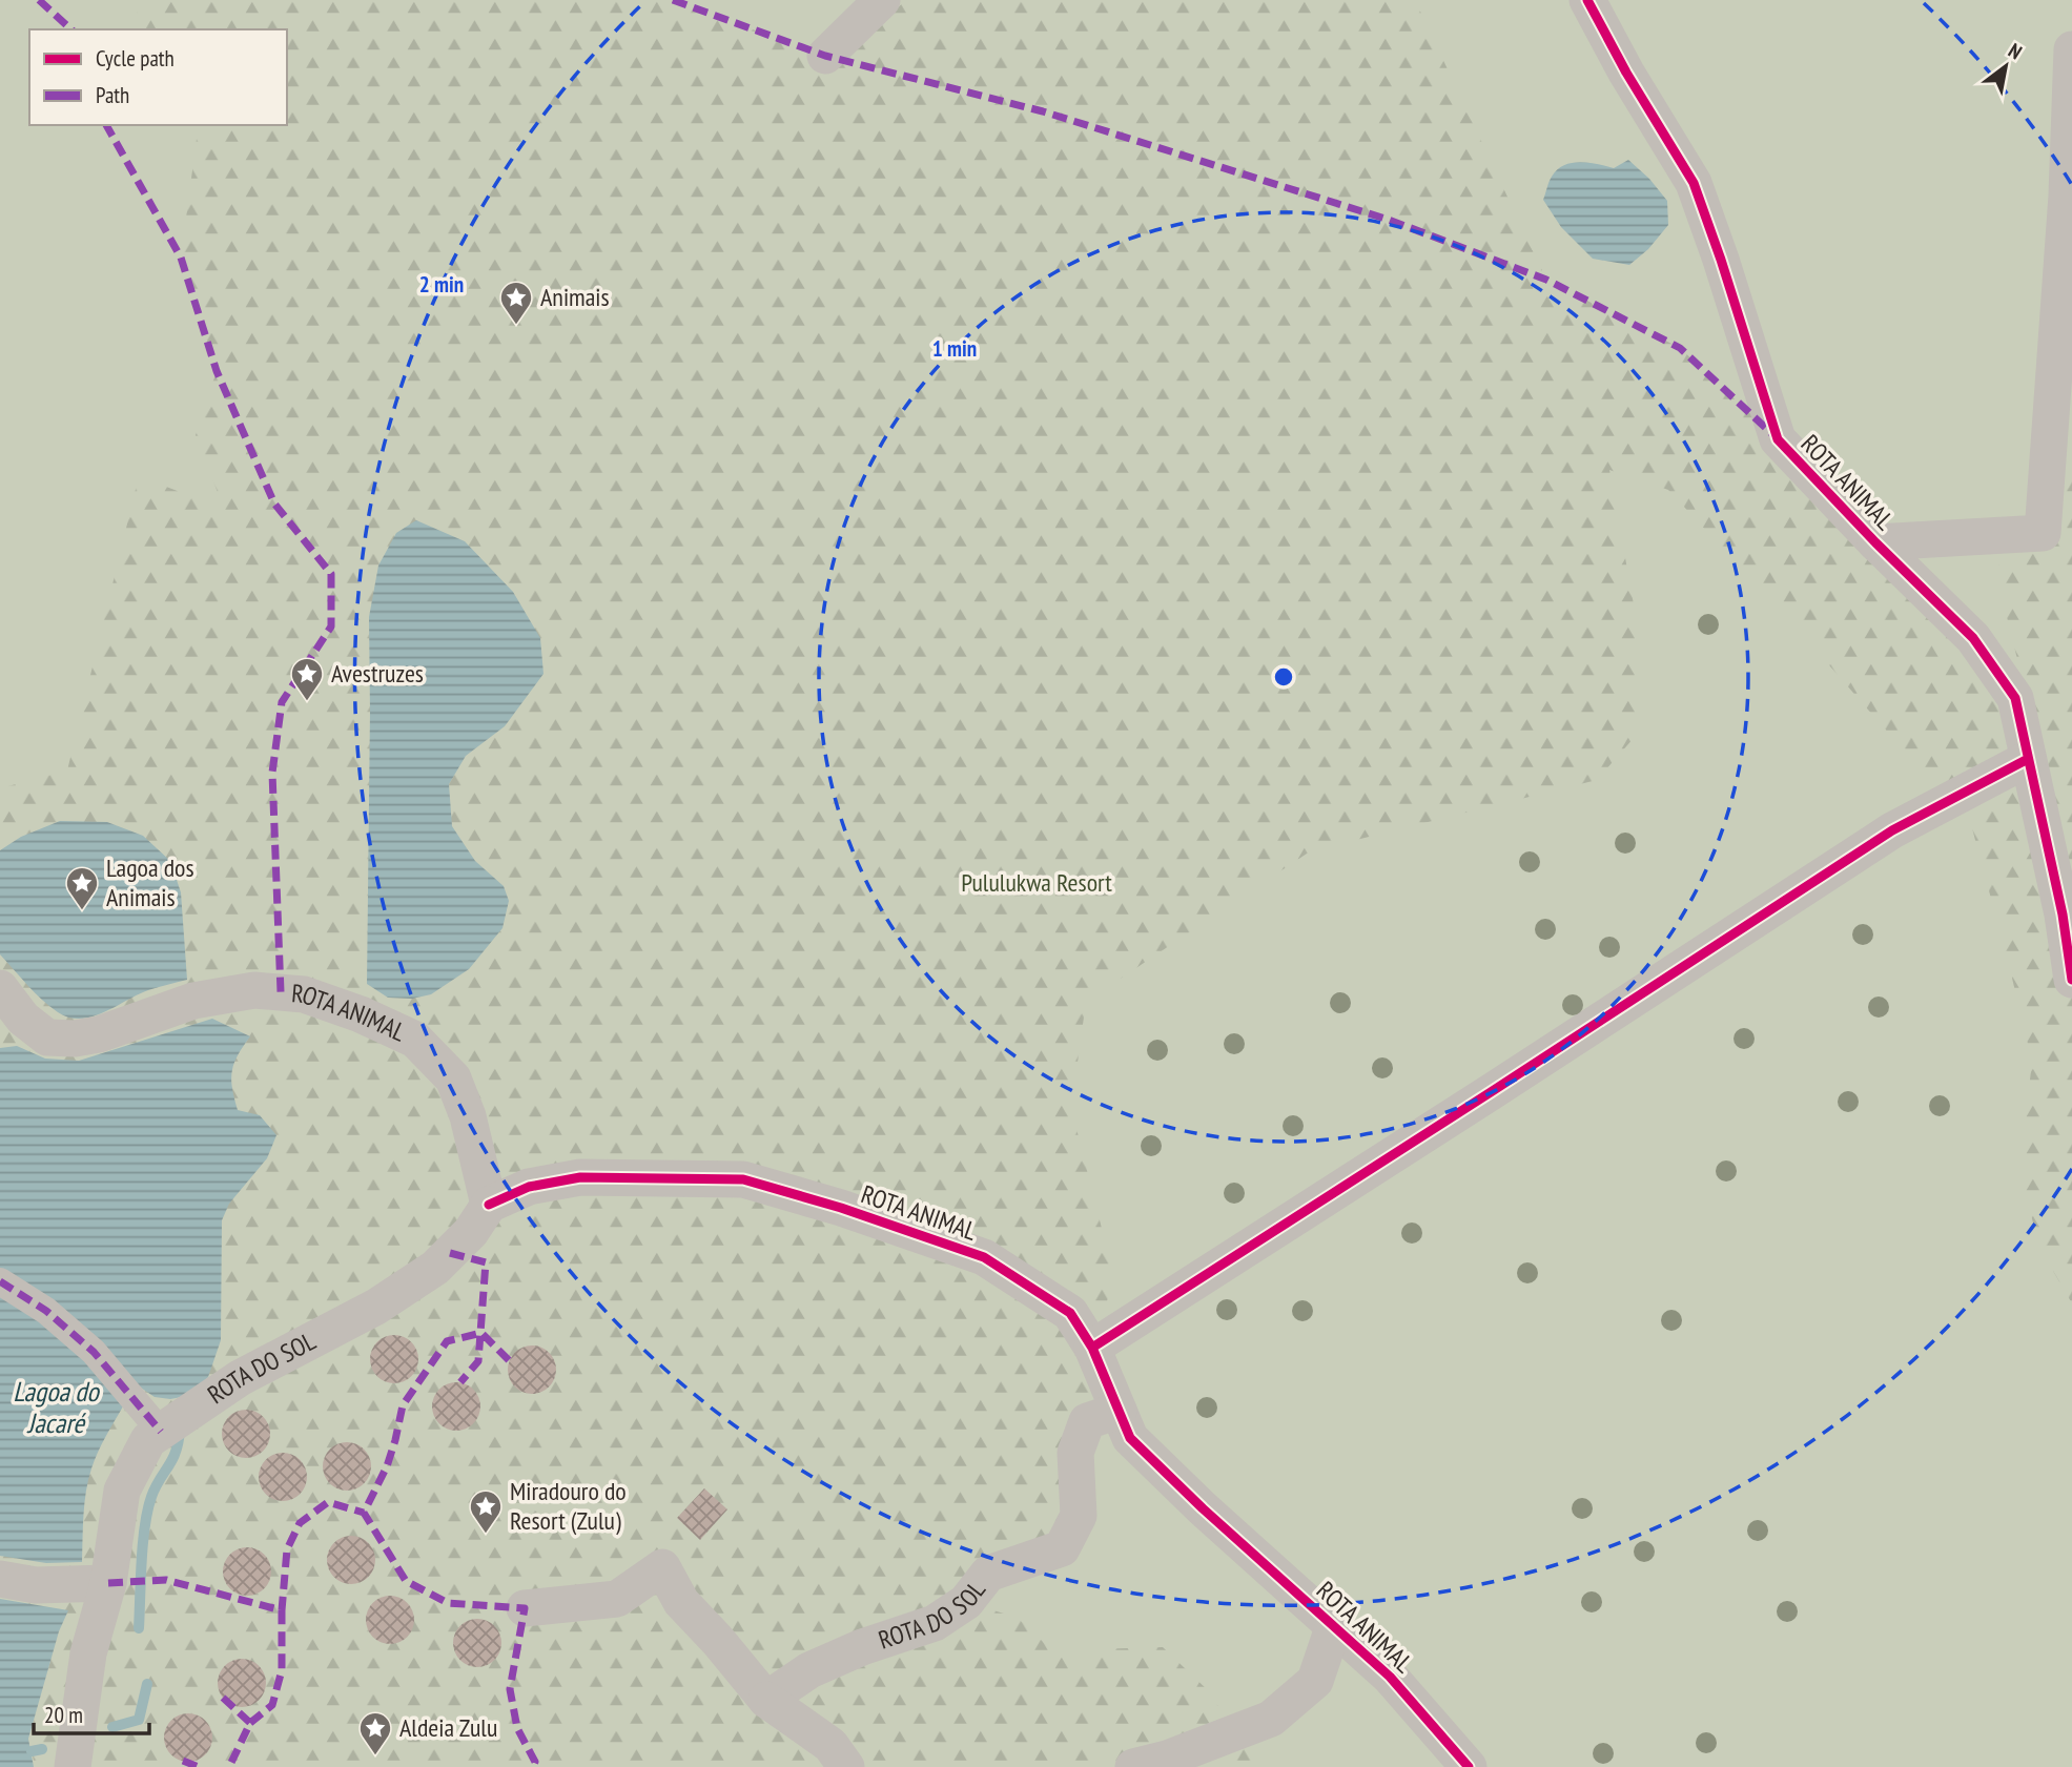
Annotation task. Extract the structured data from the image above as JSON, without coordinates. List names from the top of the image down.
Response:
{
  "streets": {
    "street": ["ROTA ANIMAL", "ROTA DO SOL"]
  },
  "crossings": [
    ["ROTA ANIMAL", "ROTA DO SOL"]
  ],
  "water": ["Lagoa do Jacaré"],
  "parks": ["Pululukwa Resort"],
  "places": {
    "place": [
      "Animais",
      "Avestruzes",
      "Lagoa dos Animais",
      "Miradouro do Resort (Zulu)",
      "Aldeia Zulu"
    ]
  },
  "legend": ["Cycle path", "Path"],
  "scale_bar": "20 m",
  "north": "top right",
  "rings": ["2 min", "1 min"]
}
